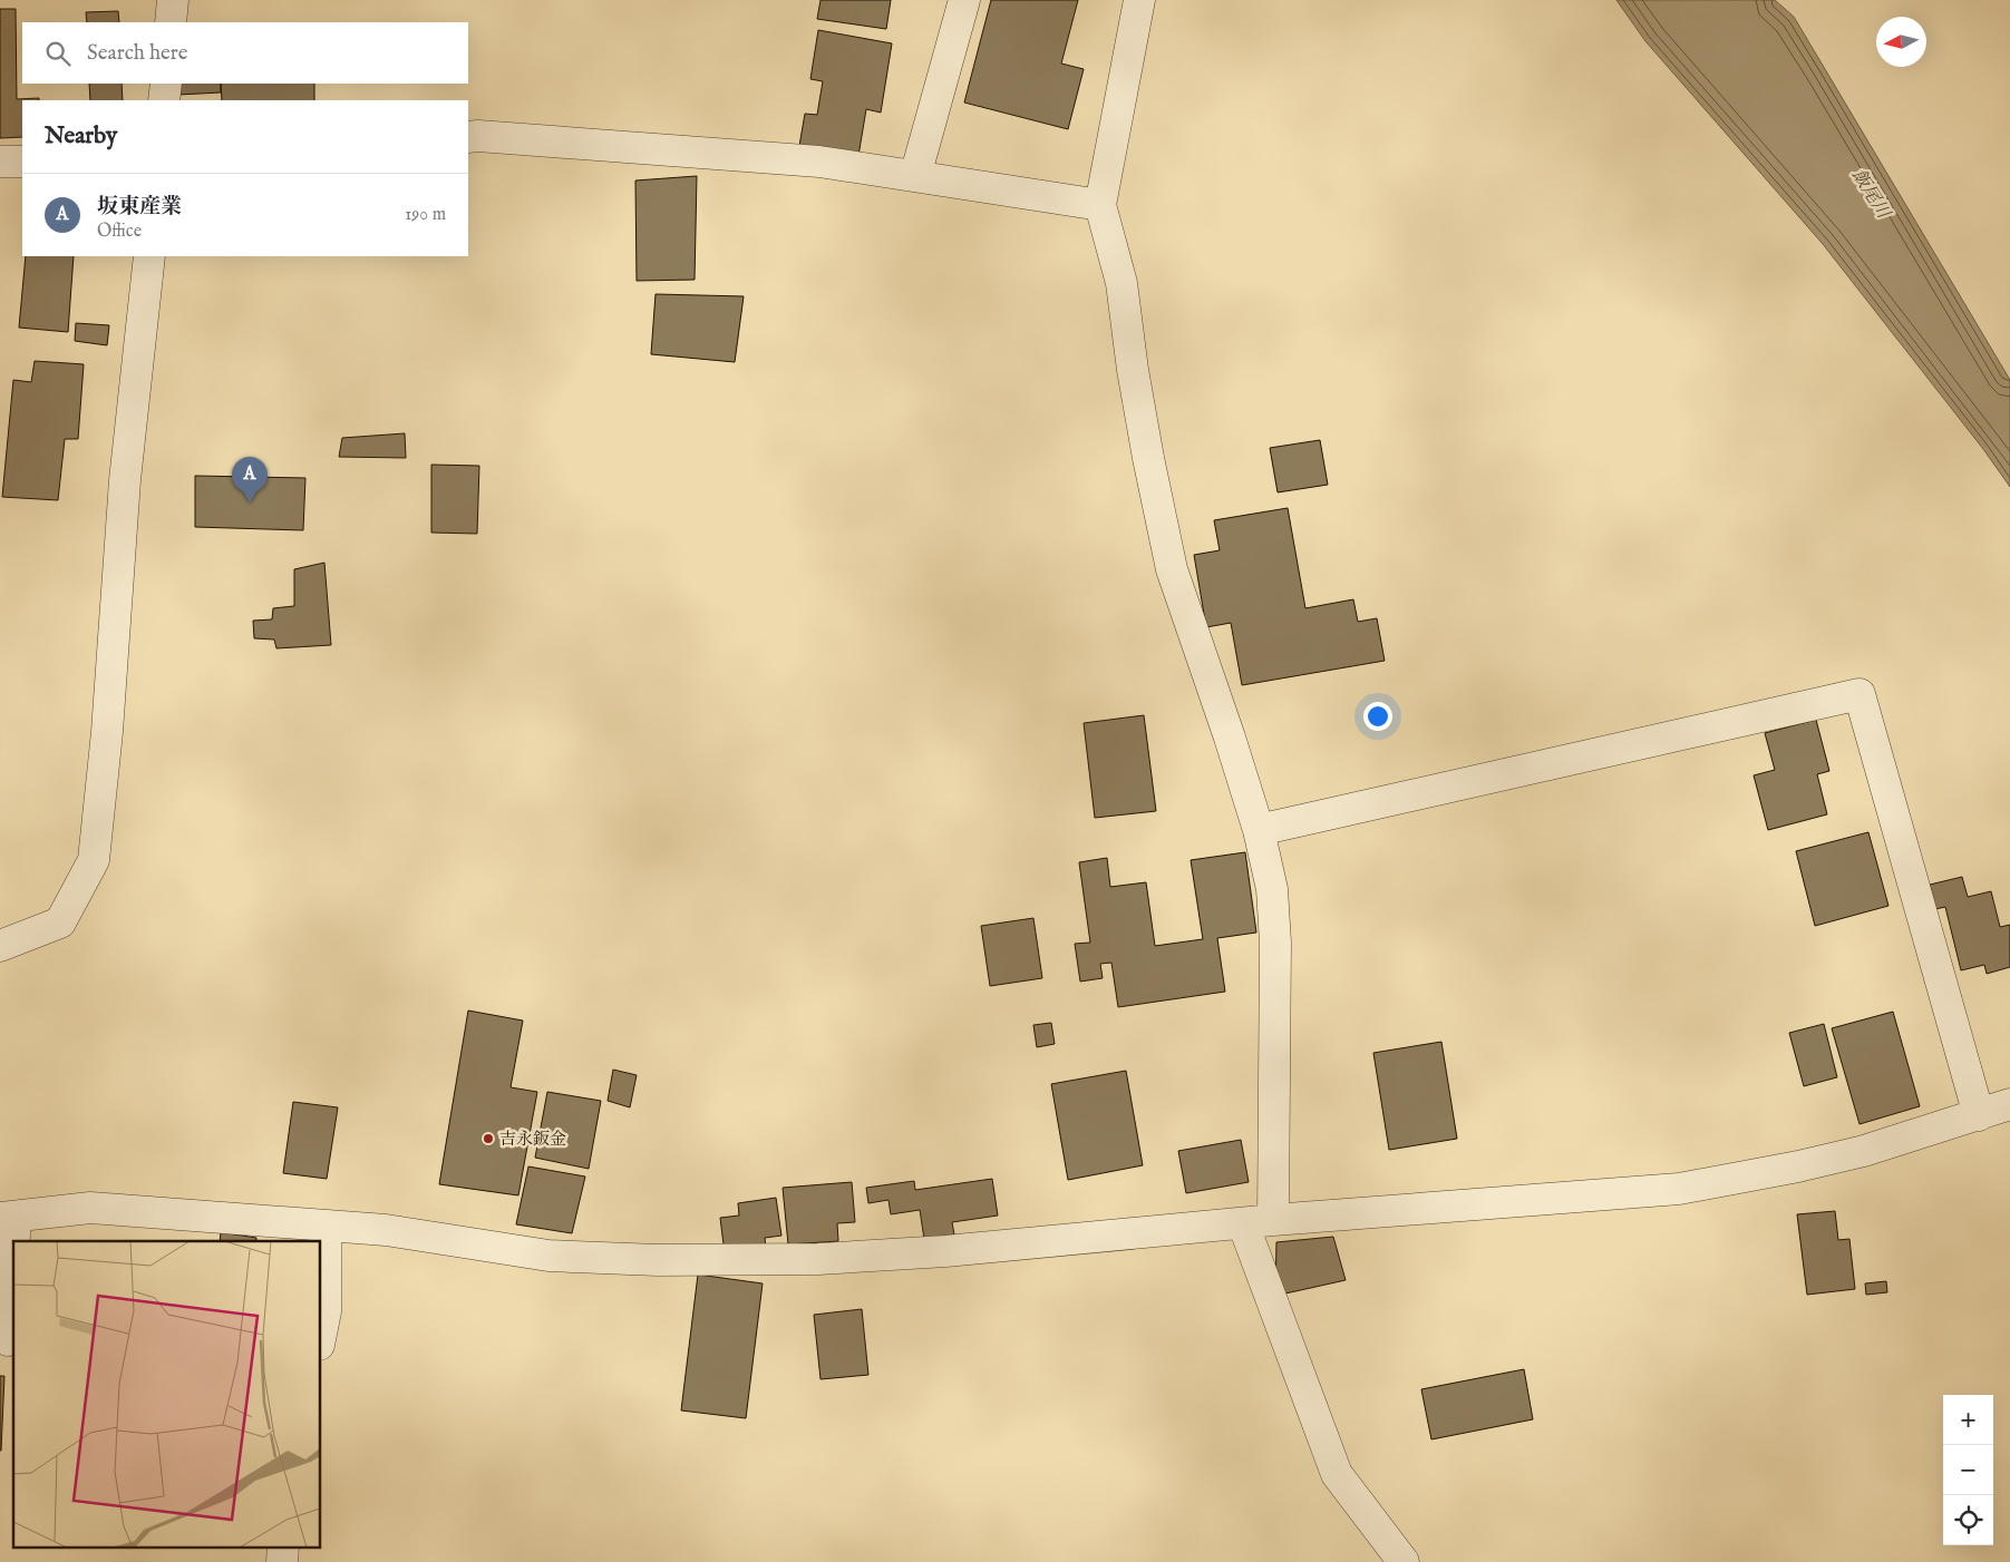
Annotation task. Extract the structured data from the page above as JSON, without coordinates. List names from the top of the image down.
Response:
{
  "water": ["飯尾川"],
  "places": ["吉永鈑金"],
  "north": "left",
  "page": {
    "search": "Search here",
    "heading": "Nearby",
    "list": [
      {
        "mark": "A",
        "name": "坂東産業",
        "note": "Office",
        "value": "190 m"
      }
    ],
    "pins": "A",
    "map_buttons": ["+", "−"]
  }
}
